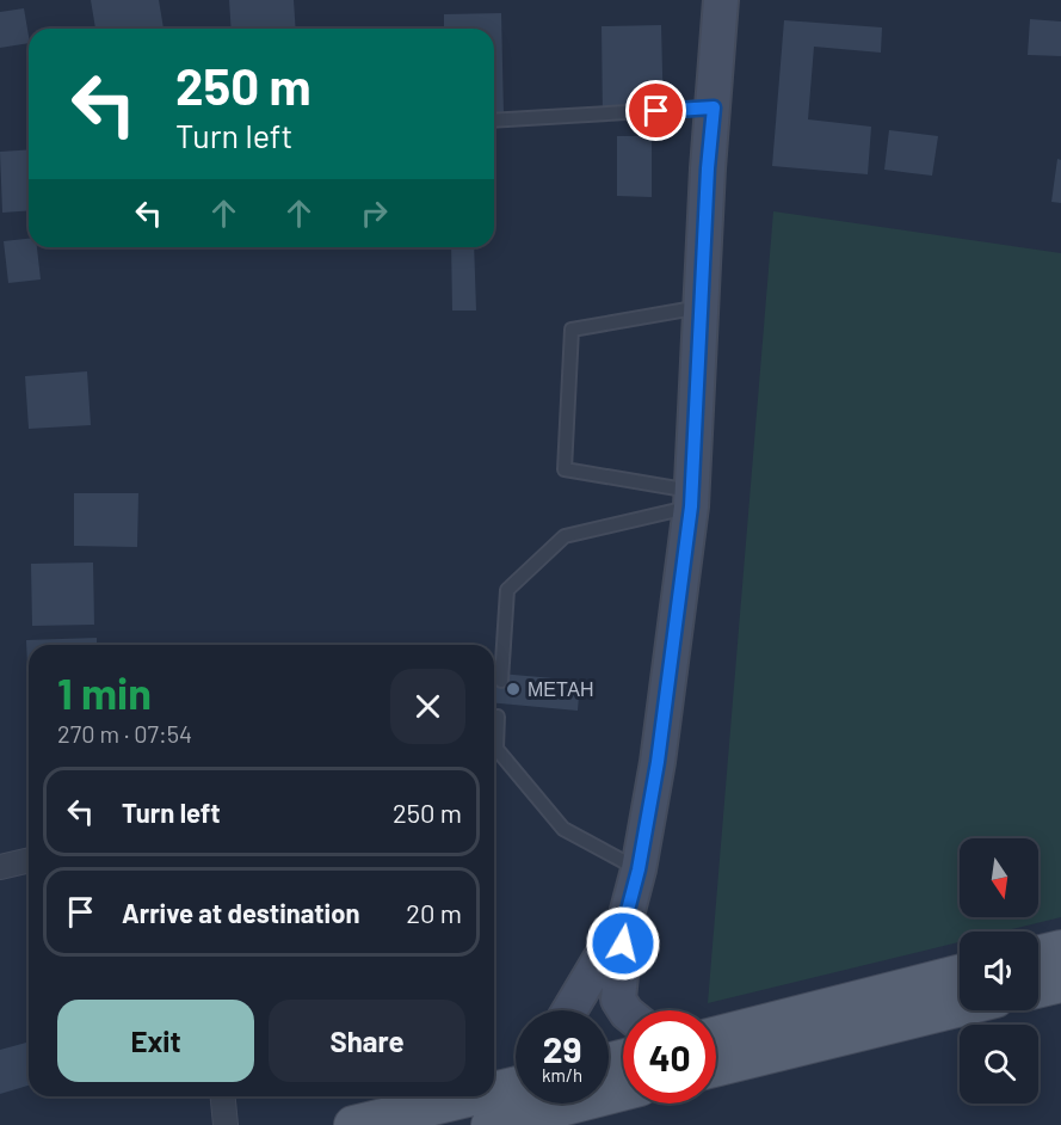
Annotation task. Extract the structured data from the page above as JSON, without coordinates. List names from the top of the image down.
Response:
{
  "places": ["МЕТАН"],
  "north": "bottom",
  "page": {
    "turn": ["250 m", "Turn left"],
    "heading": ["1 min", "270 m · 07:54"],
    "list": [
      {
        "name": "Turn left",
        "value": "250 m"
      },
      {
        "name": "Arrive at destination",
        "value": "20 m"
      }
    ],
    "buttons": ["Exit", "Share"],
    "speed": "29 km/h",
    "limit": "40"
  }
}
